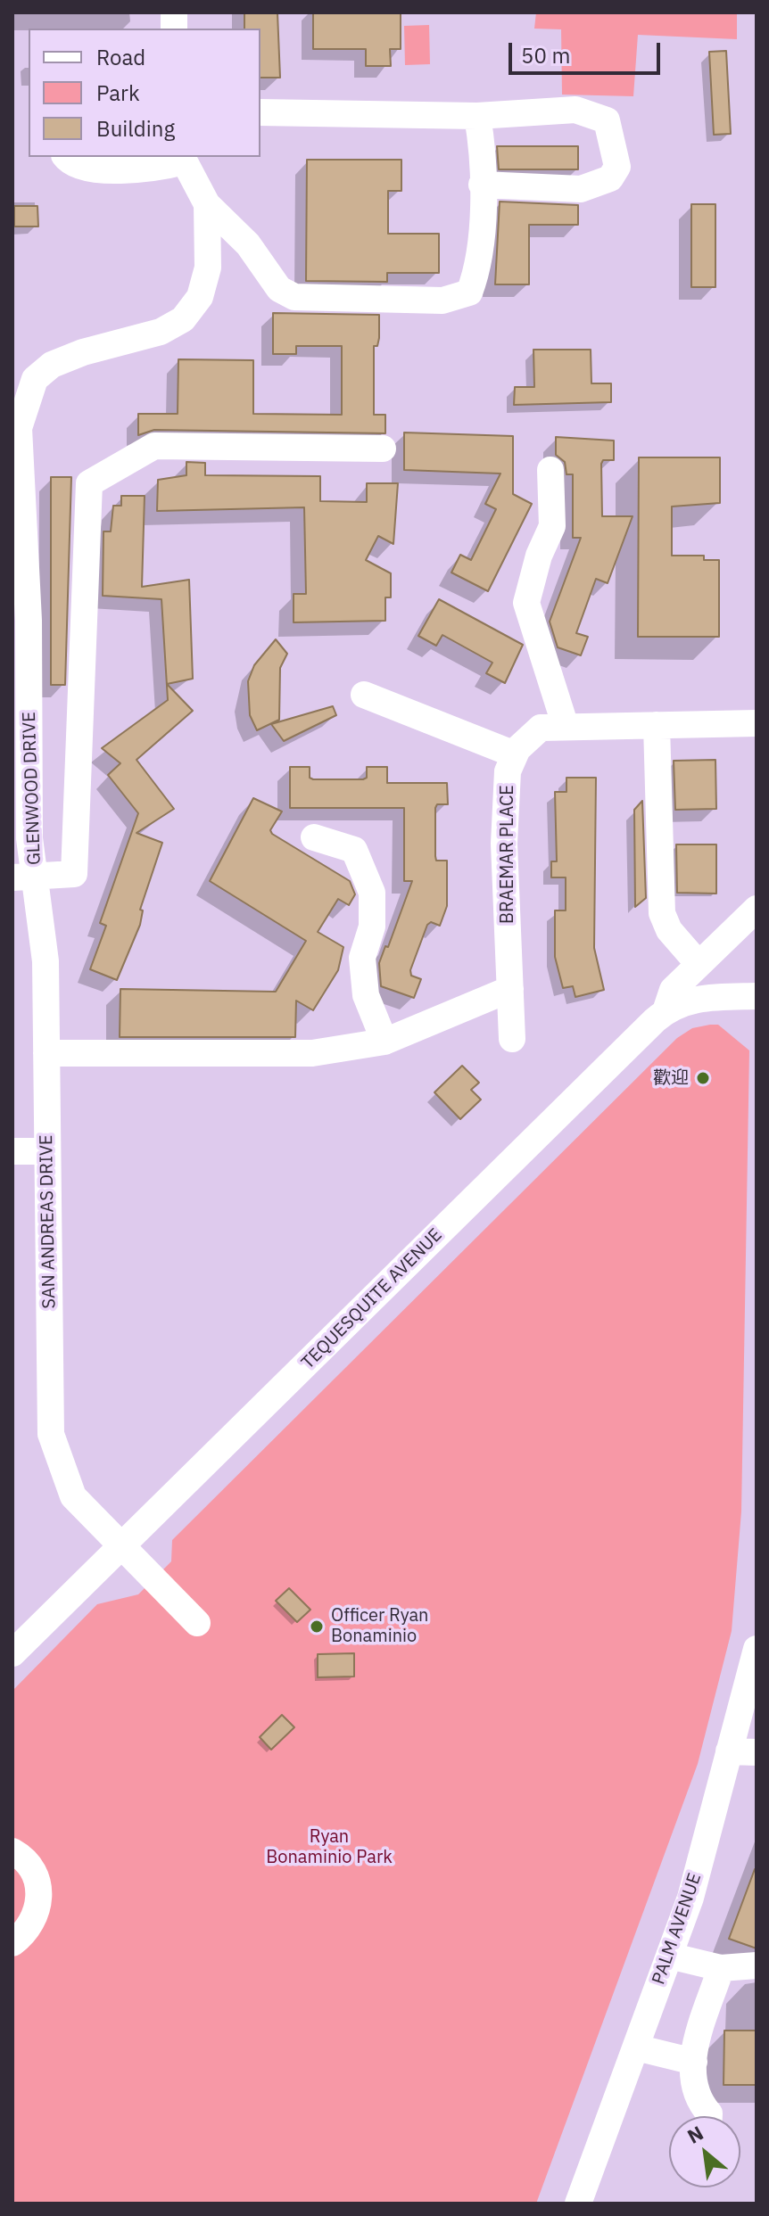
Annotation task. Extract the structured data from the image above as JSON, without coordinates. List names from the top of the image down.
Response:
{
  "streets": {
    "street": [
      "GLENWOOD DRIVE",
      "BRAEMAR PLACE",
      "SAN ANDREAS DRIVE",
      "TEQUESQUITE AVENUE",
      "PALM AVENUE"
    ]
  },
  "crossings": [
    ["GLENWOOD DRIVE", "SAN ANDREAS DRIVE"],
    ["SAN ANDREAS DRIVE", "TEQUESQUITE AVENUE"]
  ],
  "parks": ["Ryan Bonaminio Park"],
  "places": ["歡迎", "Officer Ryan Bonaminio"],
  "legend": ["Road", "Park", "Building"],
  "scale_bar": "50 m",
  "north": "top left"
}
